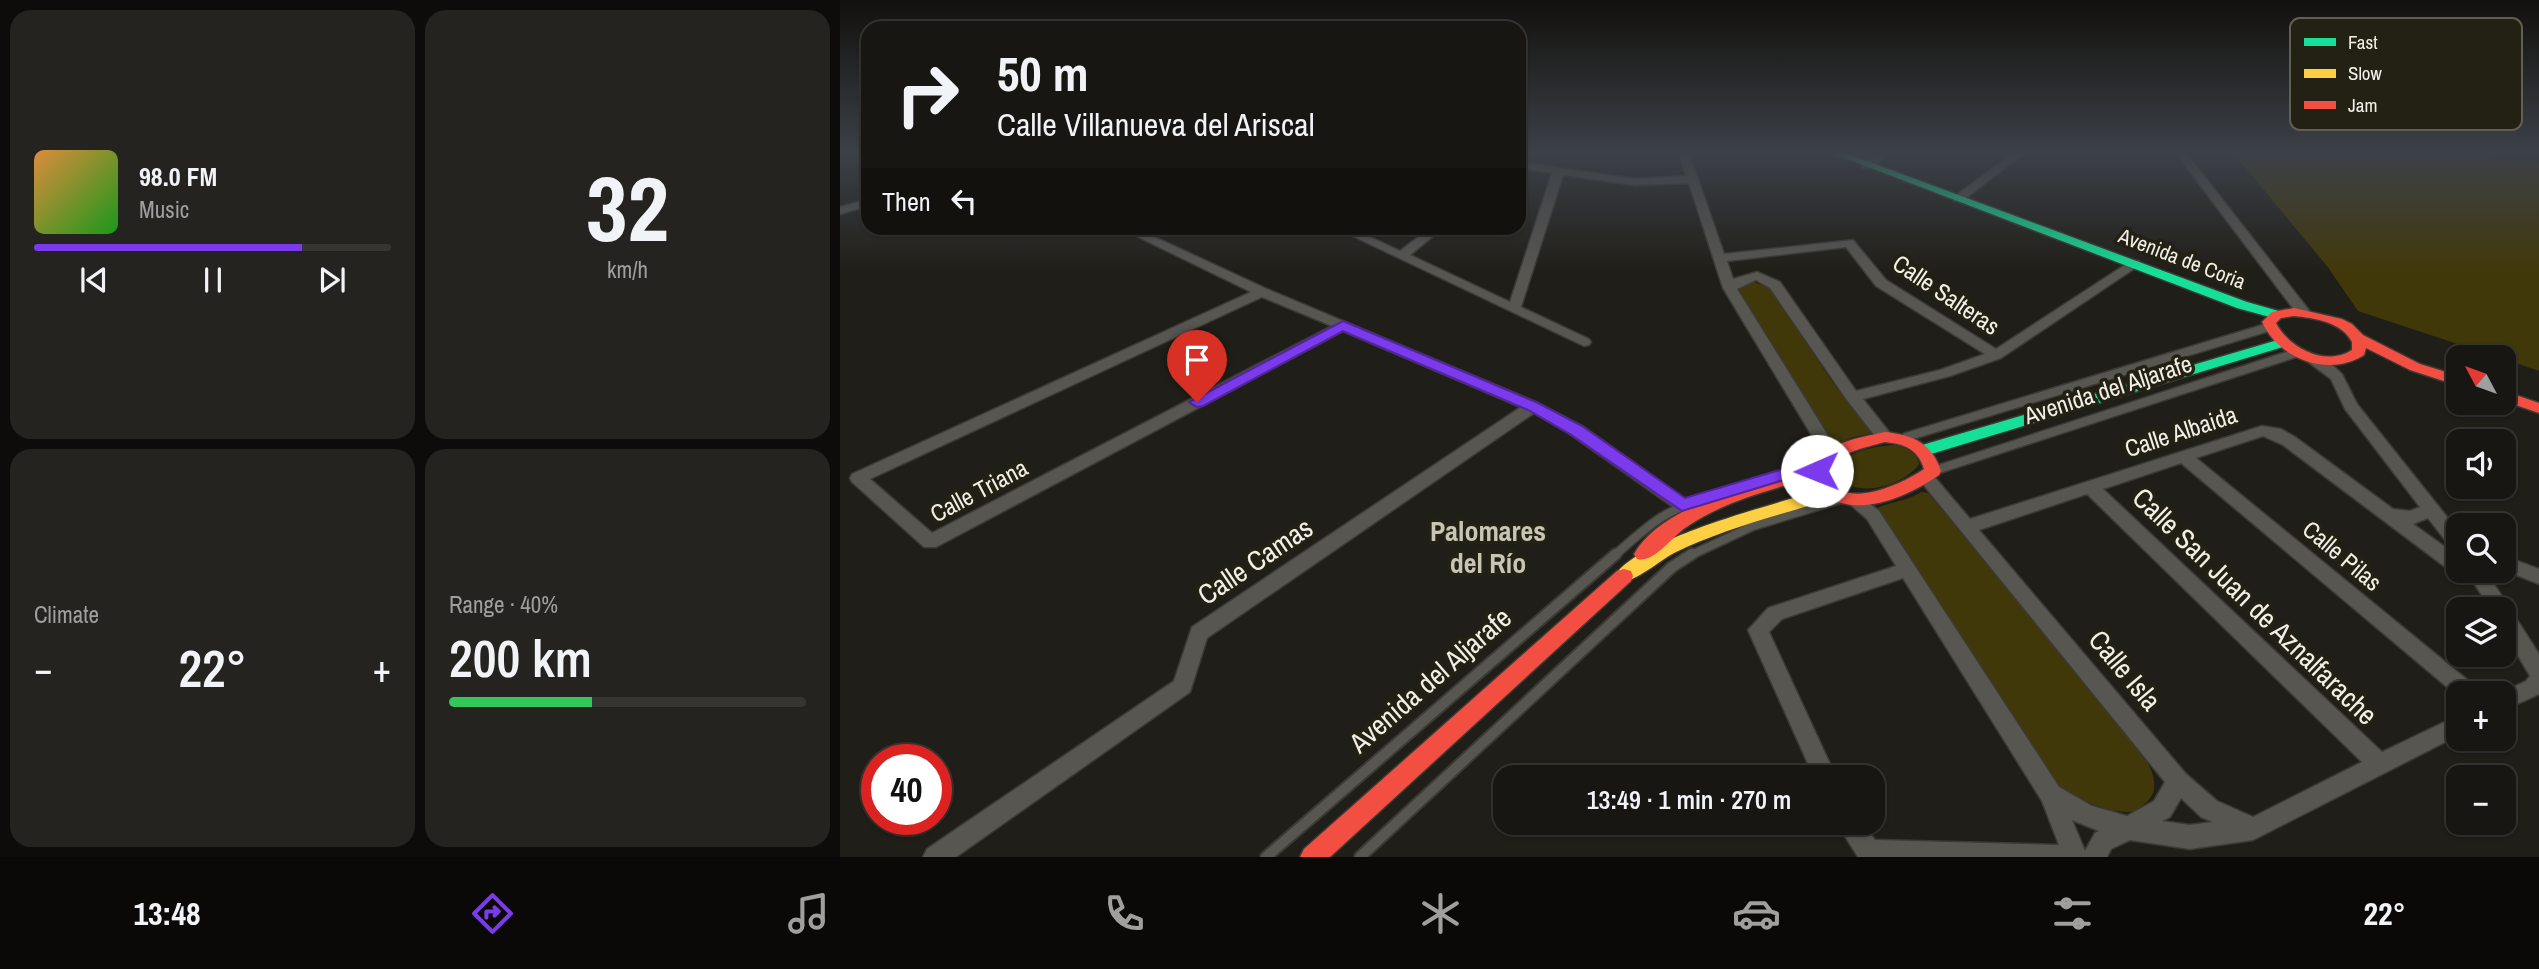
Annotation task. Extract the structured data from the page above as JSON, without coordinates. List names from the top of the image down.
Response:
{
  "streets": {
    "street": [
      "Avenida de Coria",
      "Calle Salteras",
      "Avenida del Aljarafe",
      "Calle Albaida",
      "Calle Triana",
      "Calle Pilas",
      "Calle Camas",
      "Calle San Juan de Aznalfarache",
      "Calle Isla"
    ]
  },
  "crossings": [
    ["Avenida de Coria", "Avenida del Aljarafe"],
    ["Avenida del Aljarafe", "Calle Isla"],
    ["Calle Albaida", "Calle Pilas"],
    ["Calle Albaida", "Calle San Juan de Aznalfarache"],
    ["Calle Albaida", "Calle Isla"]
  ],
  "districts": ["Palomares del Río"],
  "legend": ["Fast", "Slow", "Jam"],
  "north": "top left",
  "page": {
    "tile": [
      ["32", "km/h"],
      "Climate",
      ["Range · 40%", "200 km"]
    ],
    "turn": ["50 m", "Calle Villanueva del Ariscal"],
    "song": ["98.0 FM", "Music"],
    "then": "Then",
    "map_buttons": ["+", "−"],
    "heat": ["−", "22°", "+"],
    "limit": "40",
    "trip": "13:49 · 1 min · 270 m",
    "tabs": ["13:48", "22°"]
  }
}
